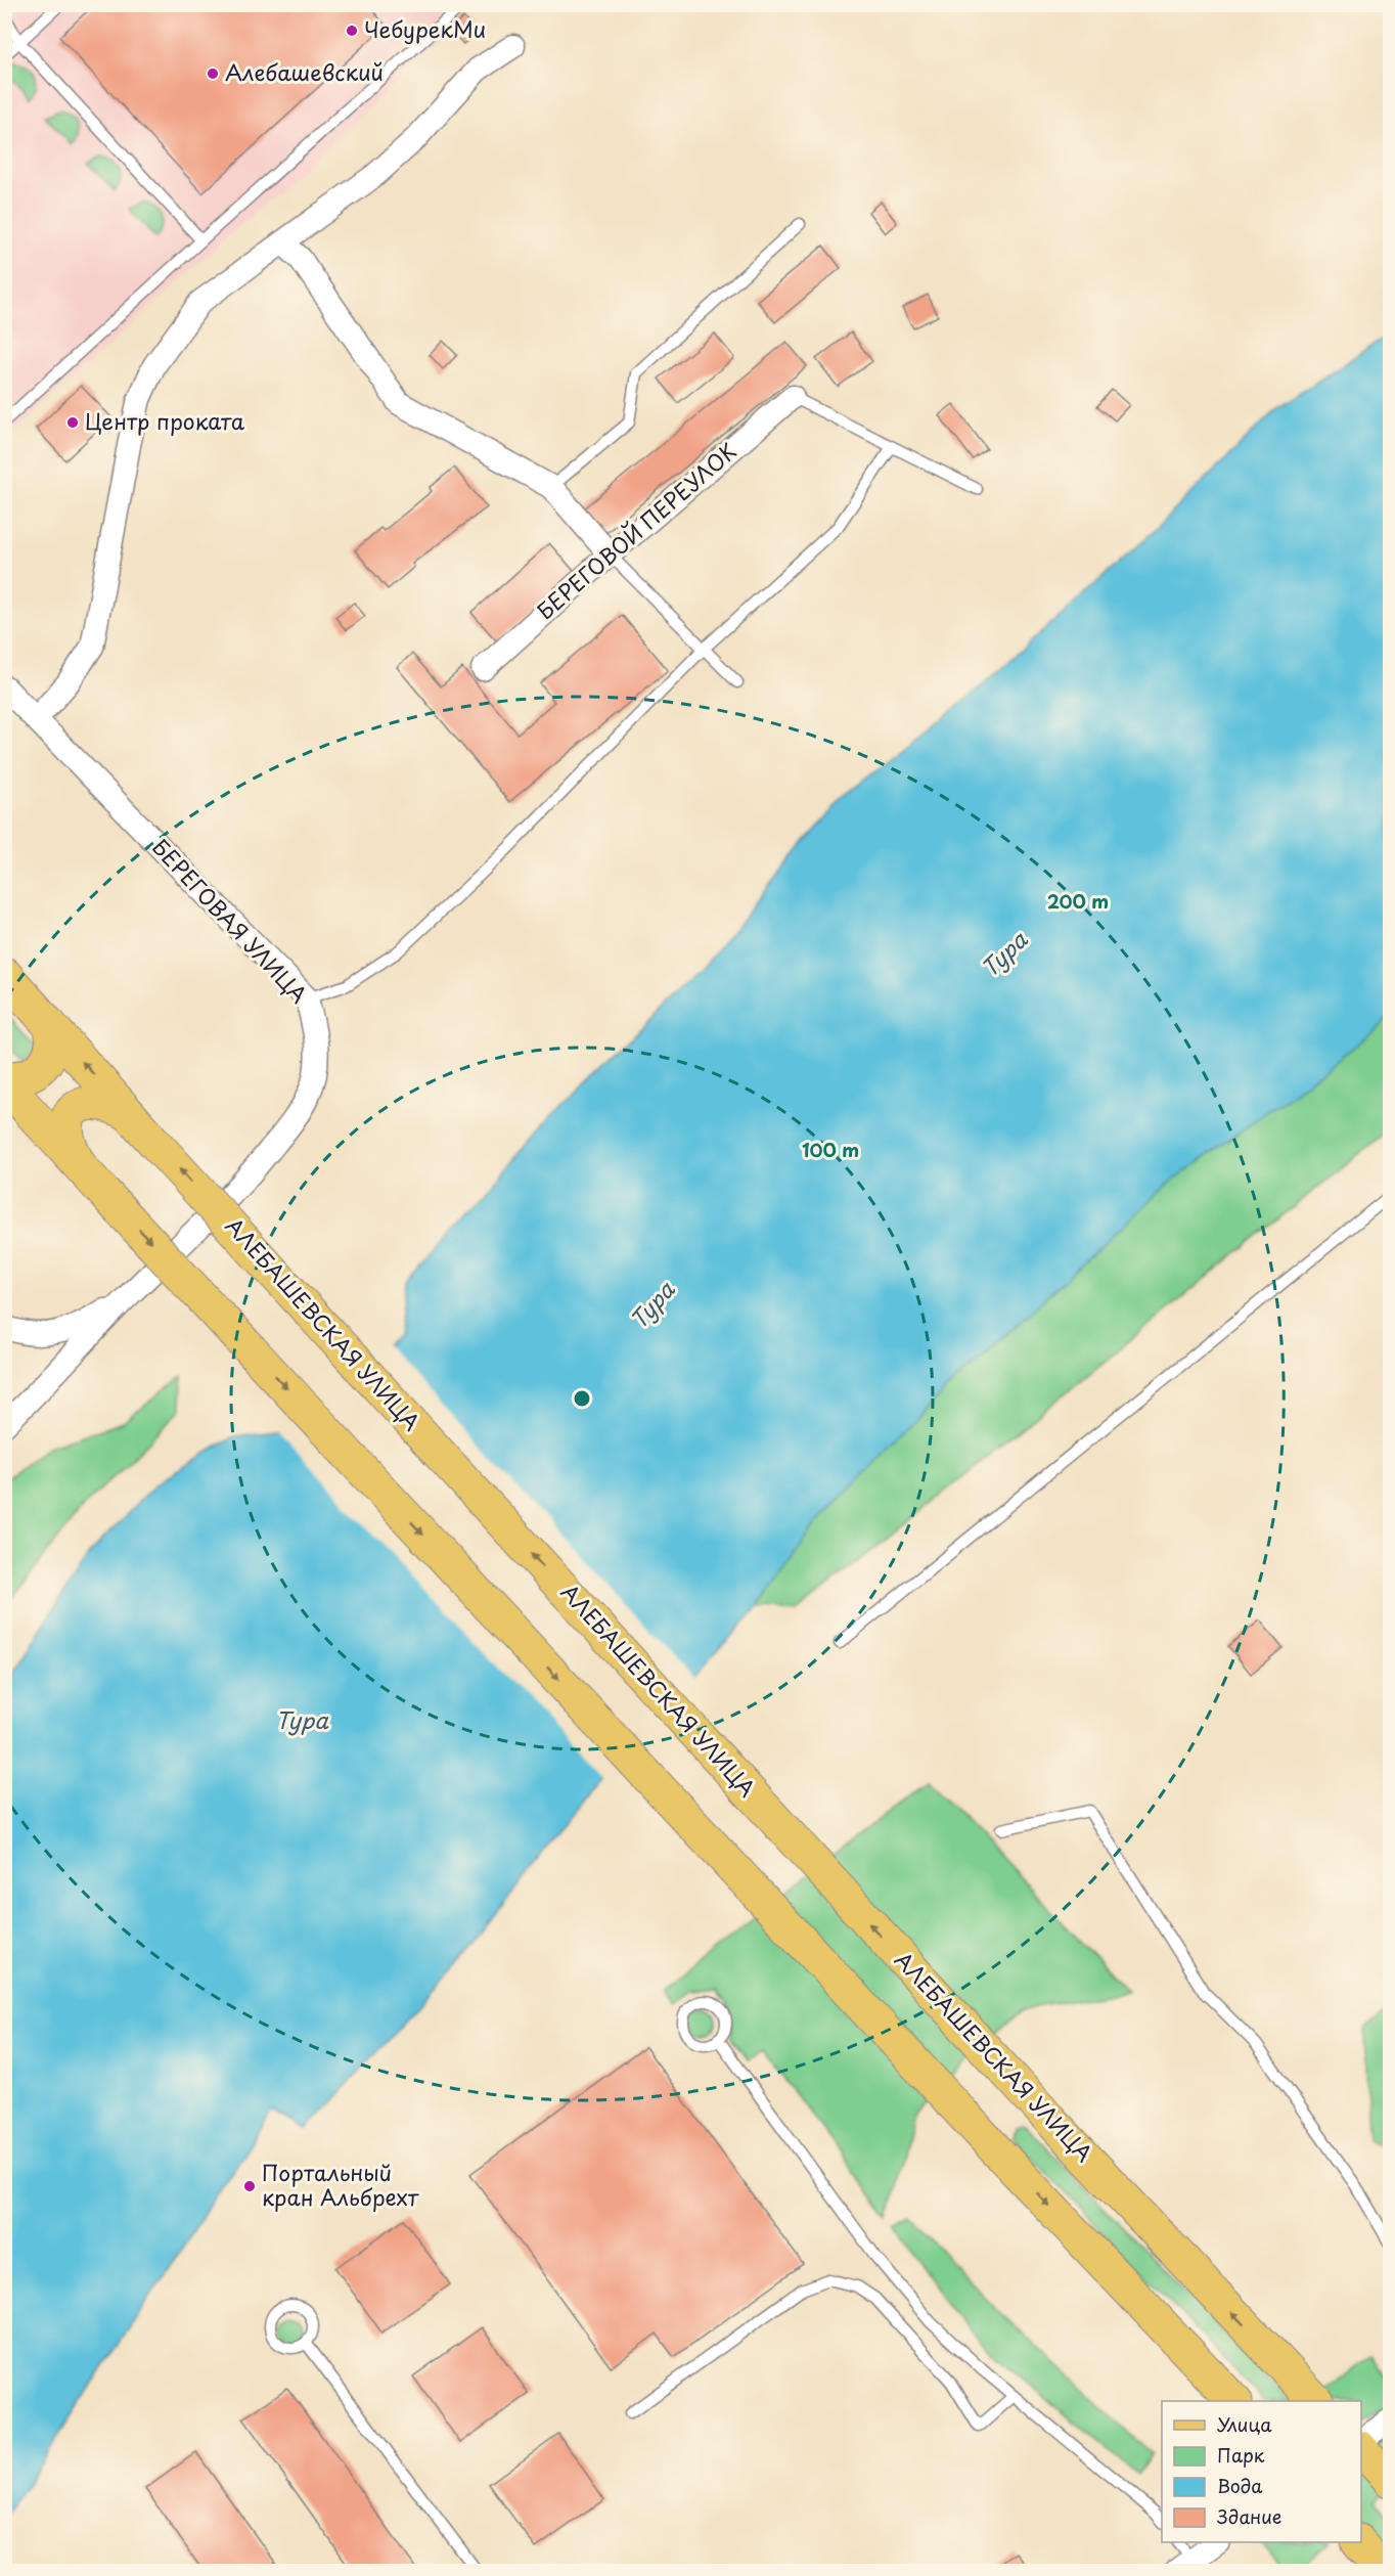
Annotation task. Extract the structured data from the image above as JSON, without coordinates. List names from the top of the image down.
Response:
{
  "streets": {
    "main road": ["АЛЕБАШЕВСКАЯ УЛИЦА"],
    "street": ["БЕРЕГОВОЙ ПЕРЕУЛОК", "БЕРЕГОВАЯ УЛИЦА"]
  },
  "water": ["Тура"],
  "places": [
    "ЧебурекМи",
    "Алебашевский",
    "Центр проката",
    "Портальный кран Альбрехт"
  ],
  "legend": [
    "Улица",
    "Парк",
    "Вода",
    "Здание"
  ],
  "rings": ["200 m", "100 m"]
}
